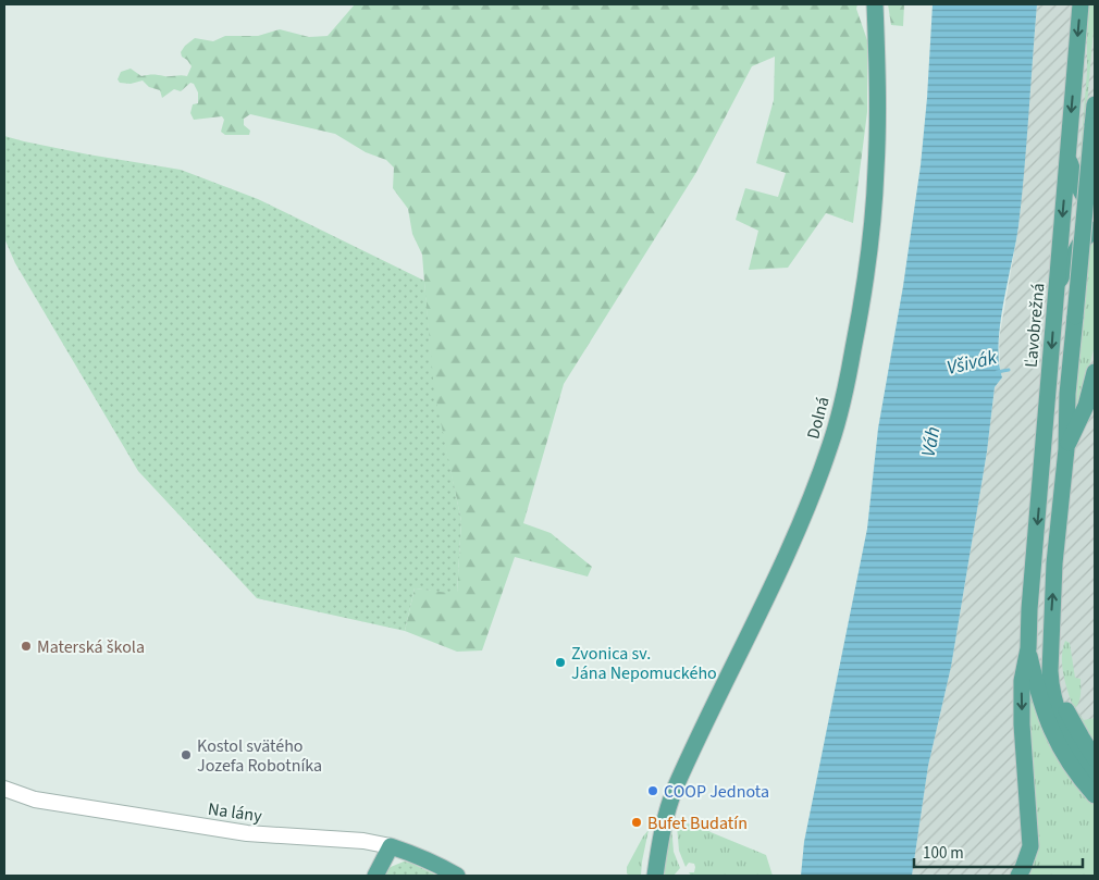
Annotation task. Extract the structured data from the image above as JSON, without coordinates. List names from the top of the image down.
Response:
{
  "streets": {
    "main road": ["Ľavobrežná", "Dolná", "Na lány"]
  },
  "water": ["Všivák", "Váh"],
  "places": [
    "Materská škola",
    "Zvonica sv. Jána Nepomuckého",
    "Kostol svätého Jozefa Robotníka",
    "COOP Jednota",
    "Bufet Budatín"
  ],
  "scale_bar": "100 m"
}
